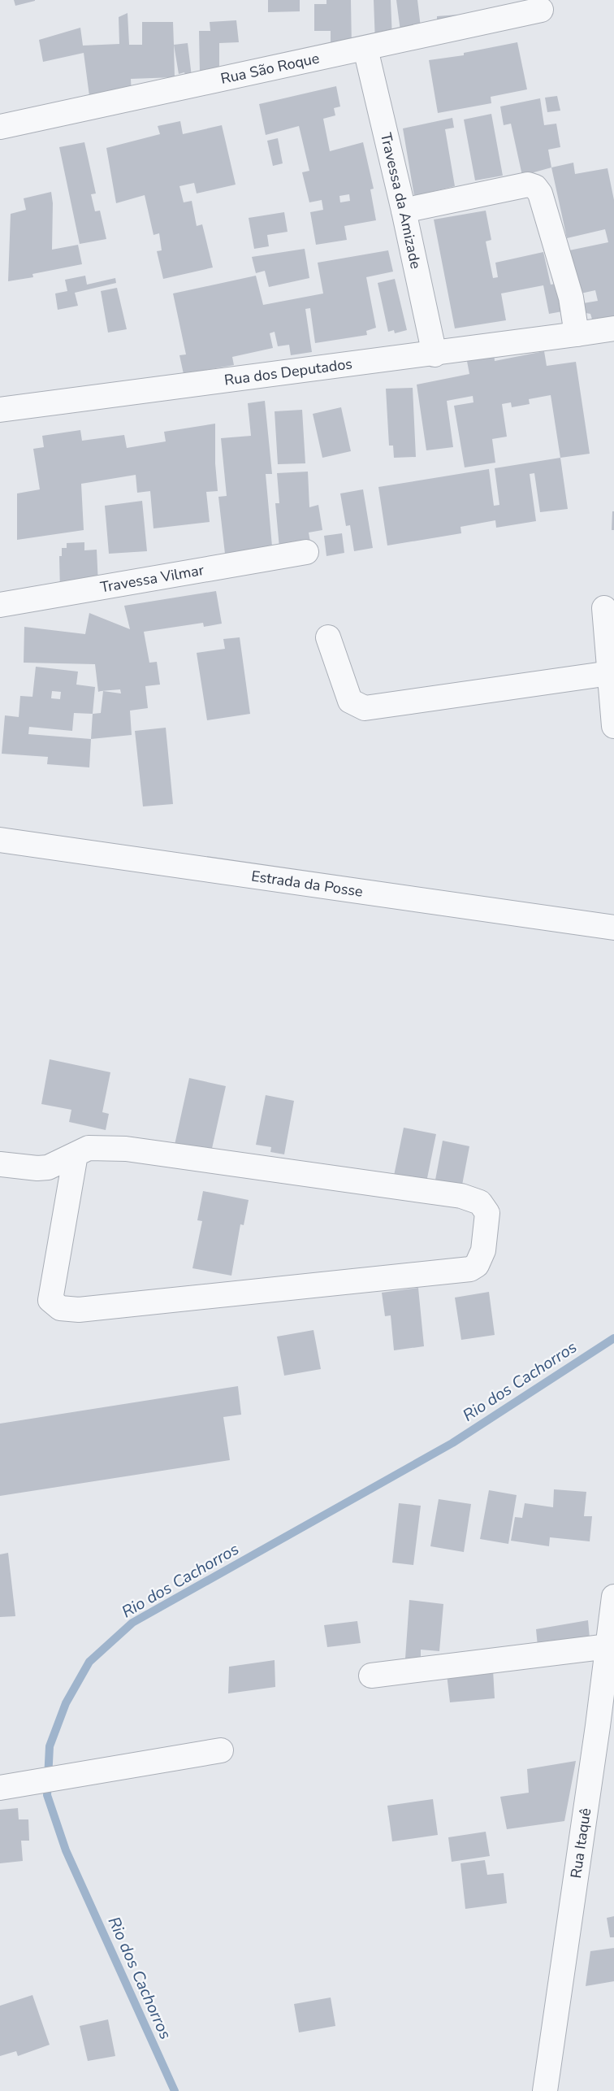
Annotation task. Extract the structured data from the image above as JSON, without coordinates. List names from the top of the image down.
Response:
{
  "streets": {
    "street": [
      "Rua São Roque",
      "Travessa da Amizade",
      "Rua dos Deputados",
      "Travessa Vilmar",
      "Estrada da Posse",
      "Rua Itaquê"
    ]
  },
  "crossings": [
    ["Rua São Roque", "Travessa da Amizade"],
    ["Travessa da Amizade", "Rua dos Deputados"]
  ],
  "water": ["Rio dos Cachorros"]
}
